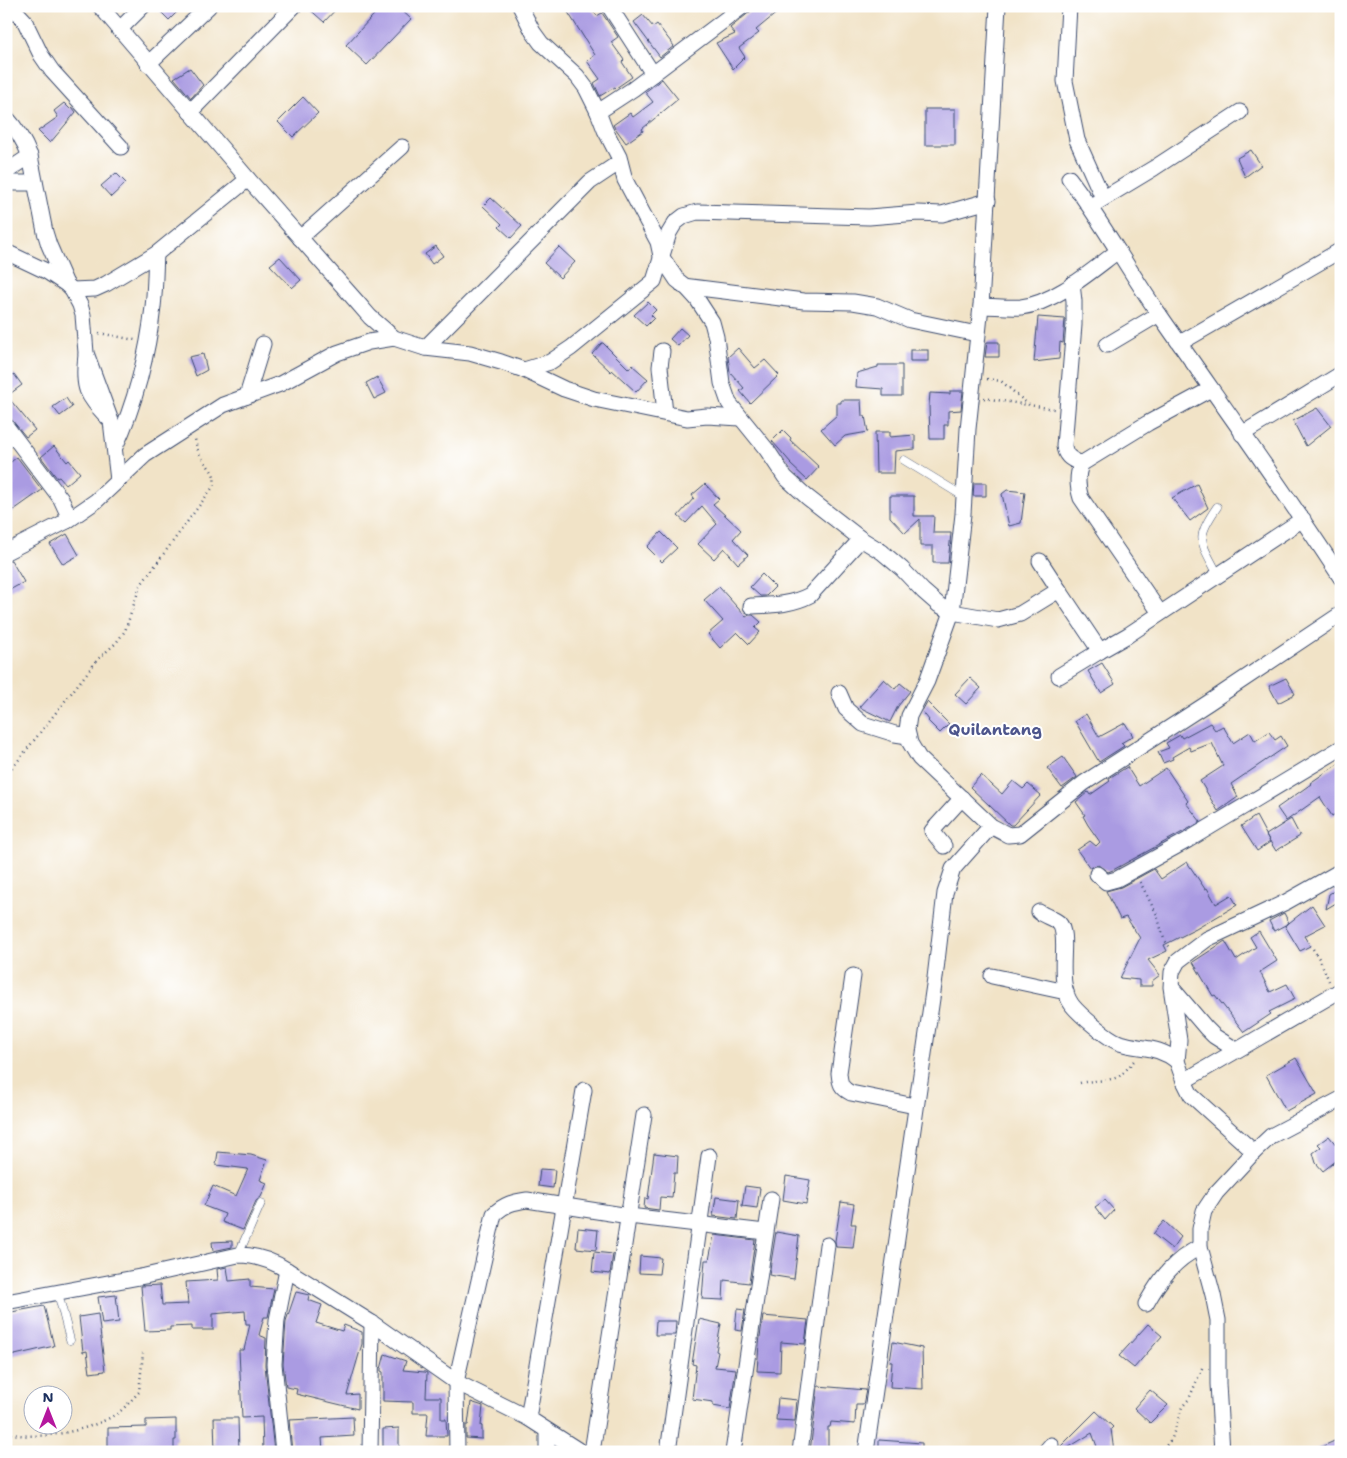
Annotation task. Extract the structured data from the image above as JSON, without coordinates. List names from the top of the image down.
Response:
{
  "districts": ["Quilantang"],
  "north": "top"
}
